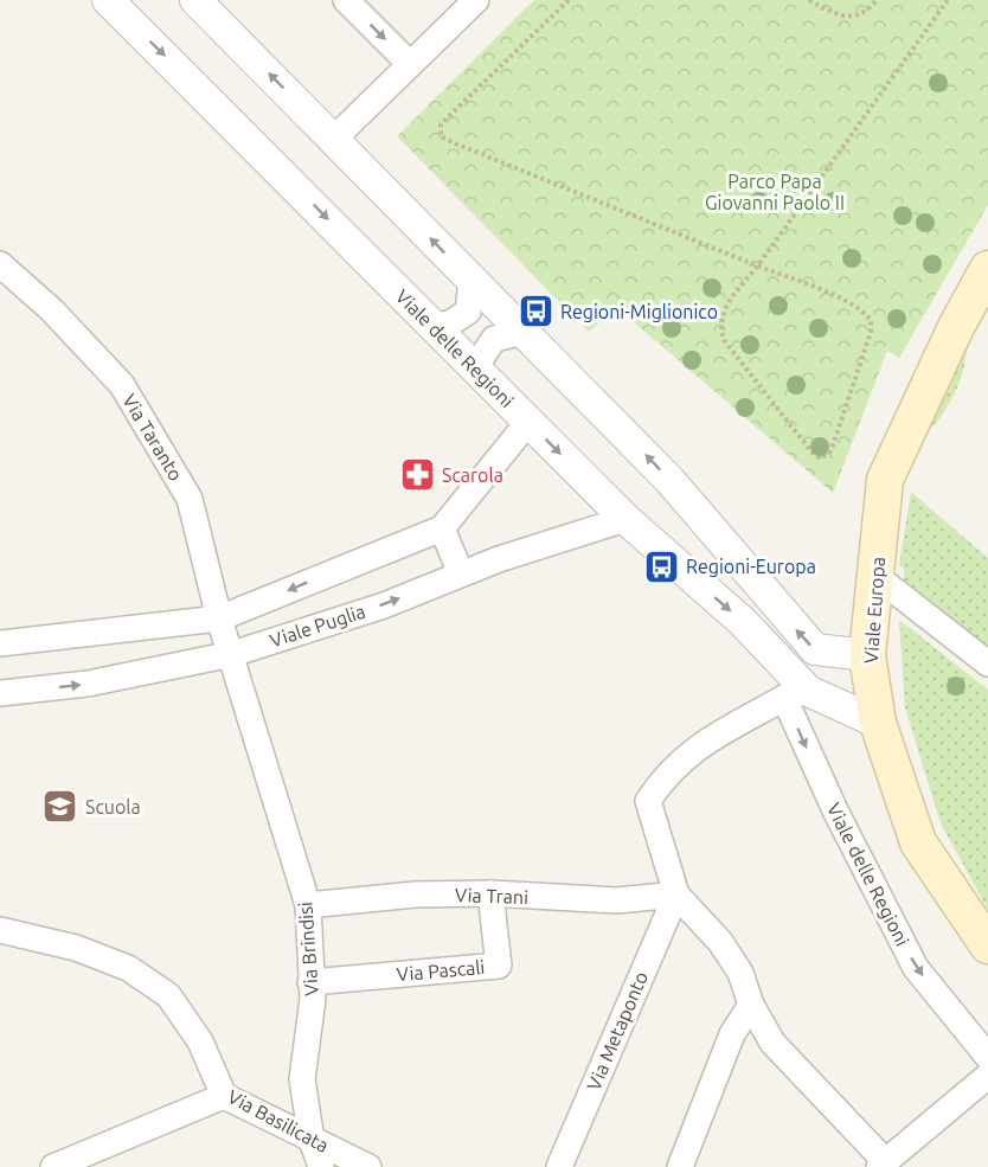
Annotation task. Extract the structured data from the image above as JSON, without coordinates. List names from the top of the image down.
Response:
{
  "streets": {
    "main road": ["Viale Europa"],
    "street": [
      "Viale delle Regioni",
      "Via Taranto",
      "Viale Puglia",
      "Via Trani",
      "Via Brindisi",
      "Via Pascali",
      "Via Metaponto",
      "Via Basilicata"
    ]
  },
  "crossings": [
    ["Viale delle Regioni", "Viale Europa"],
    ["Viale delle Regioni", "Viale Puglia"],
    ["Via Taranto", "Viale Puglia"],
    ["Via Taranto", "Via Brindisi"],
    ["Viale Puglia", "Via Brindisi"],
    ["Via Trani", "Via Brindisi"],
    ["Via Trani", "Via Pascali"],
    ["Via Trani", "Via Metaponto"],
    ["Via Brindisi", "Via Pascali"],
    ["Via Brindisi", "Via Basilicata"]
  ],
  "parks": ["Parco Papa Giovanni Paolo II"],
  "places": {
    "bus stop": ["Regioni-Miglionico", "Regioni-Europa"],
    "pharmacy": ["Scarola"],
    "school or university": ["Scuola"]
  }
}
